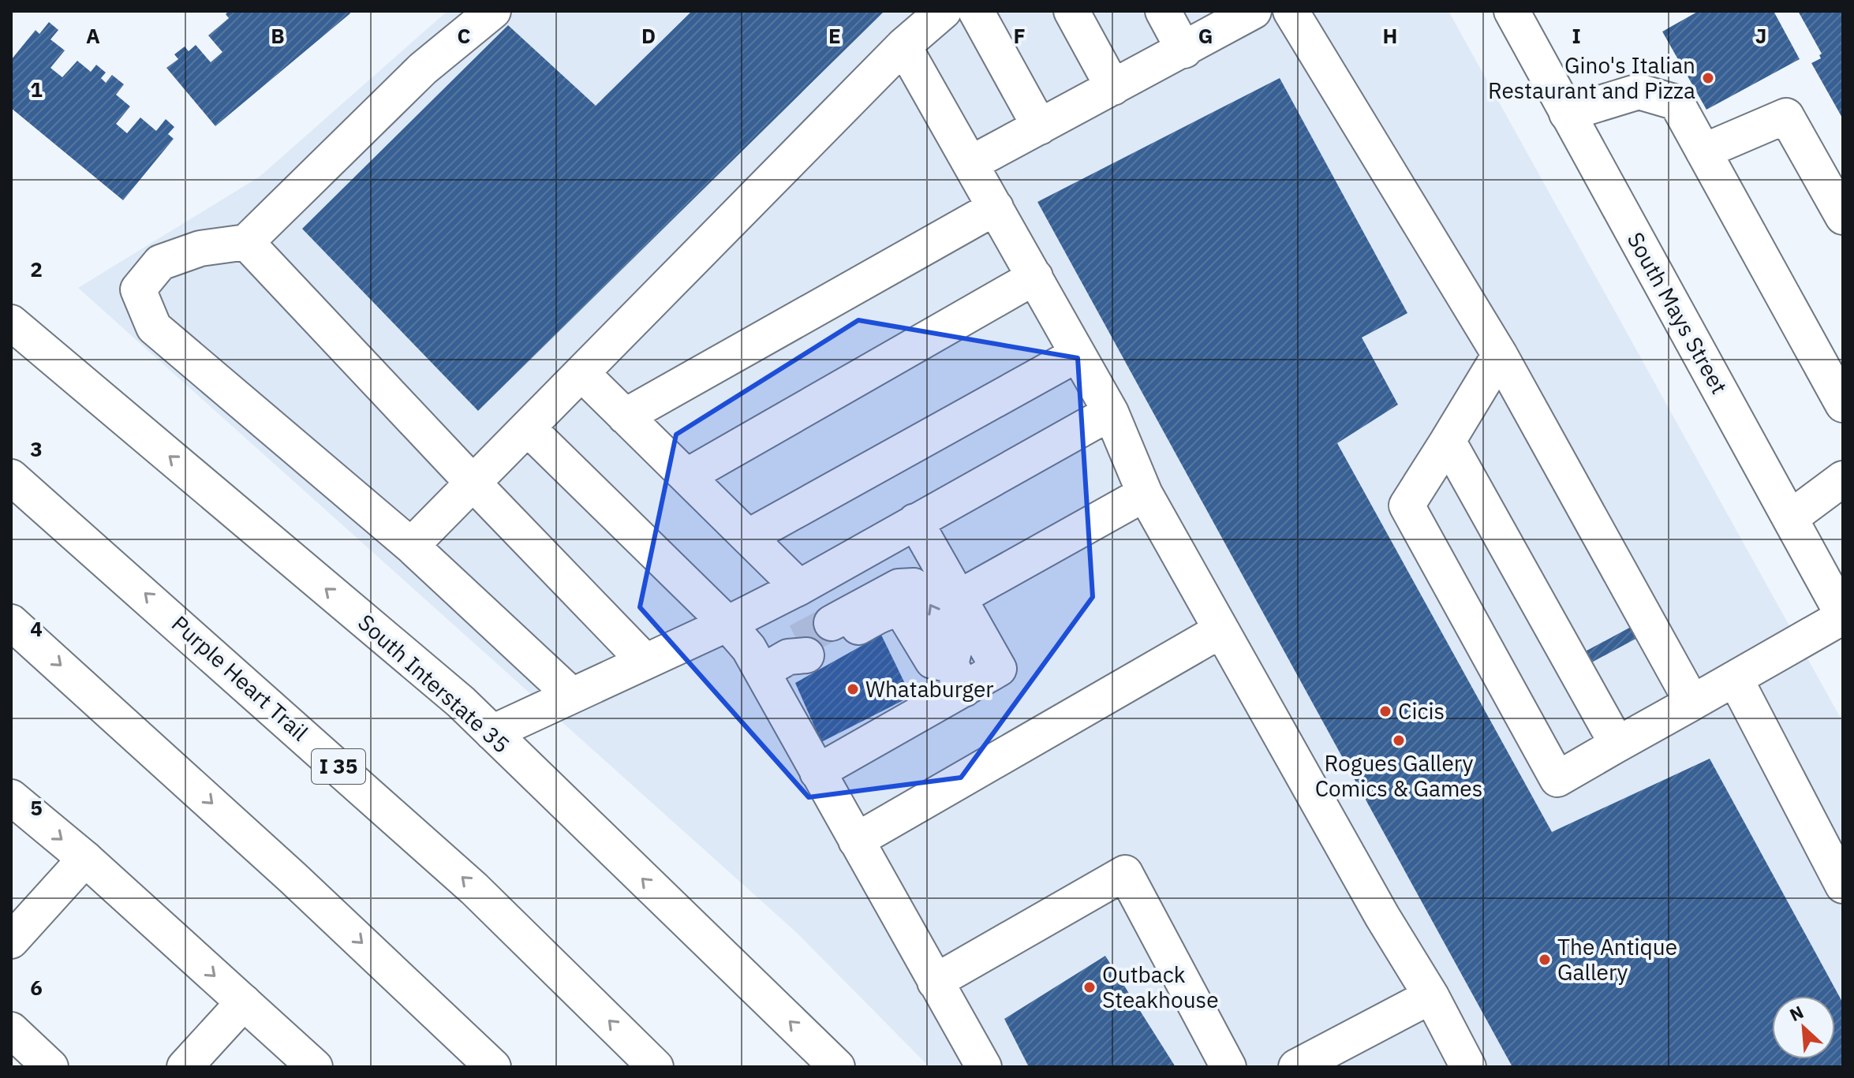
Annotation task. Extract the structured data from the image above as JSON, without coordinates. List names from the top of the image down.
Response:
{
  "streets": {
    "main road": [
      "South Mays Street",
      "Purple Heart Trail",
      "South Interstate 35",
      "I 35"
    ]
  },
  "places": [
    "Gino's Italian Restaurant and Pizza",
    "Whataburger",
    "Cicis",
    "Rogues Gallery Comics & Games",
    "The Antique Gallery",
    "Outback Steakhouse"
  ],
  "north": "top left",
  "grid": {
    "columns": [
      "A",
      "B",
      "C",
      "D",
      "E",
      "F",
      "G",
      "H",
      "I",
      "J"
    ],
    "rows": [
      "1",
      "2",
      "3",
      "4",
      "5",
      "6"
    ]
  }
}
